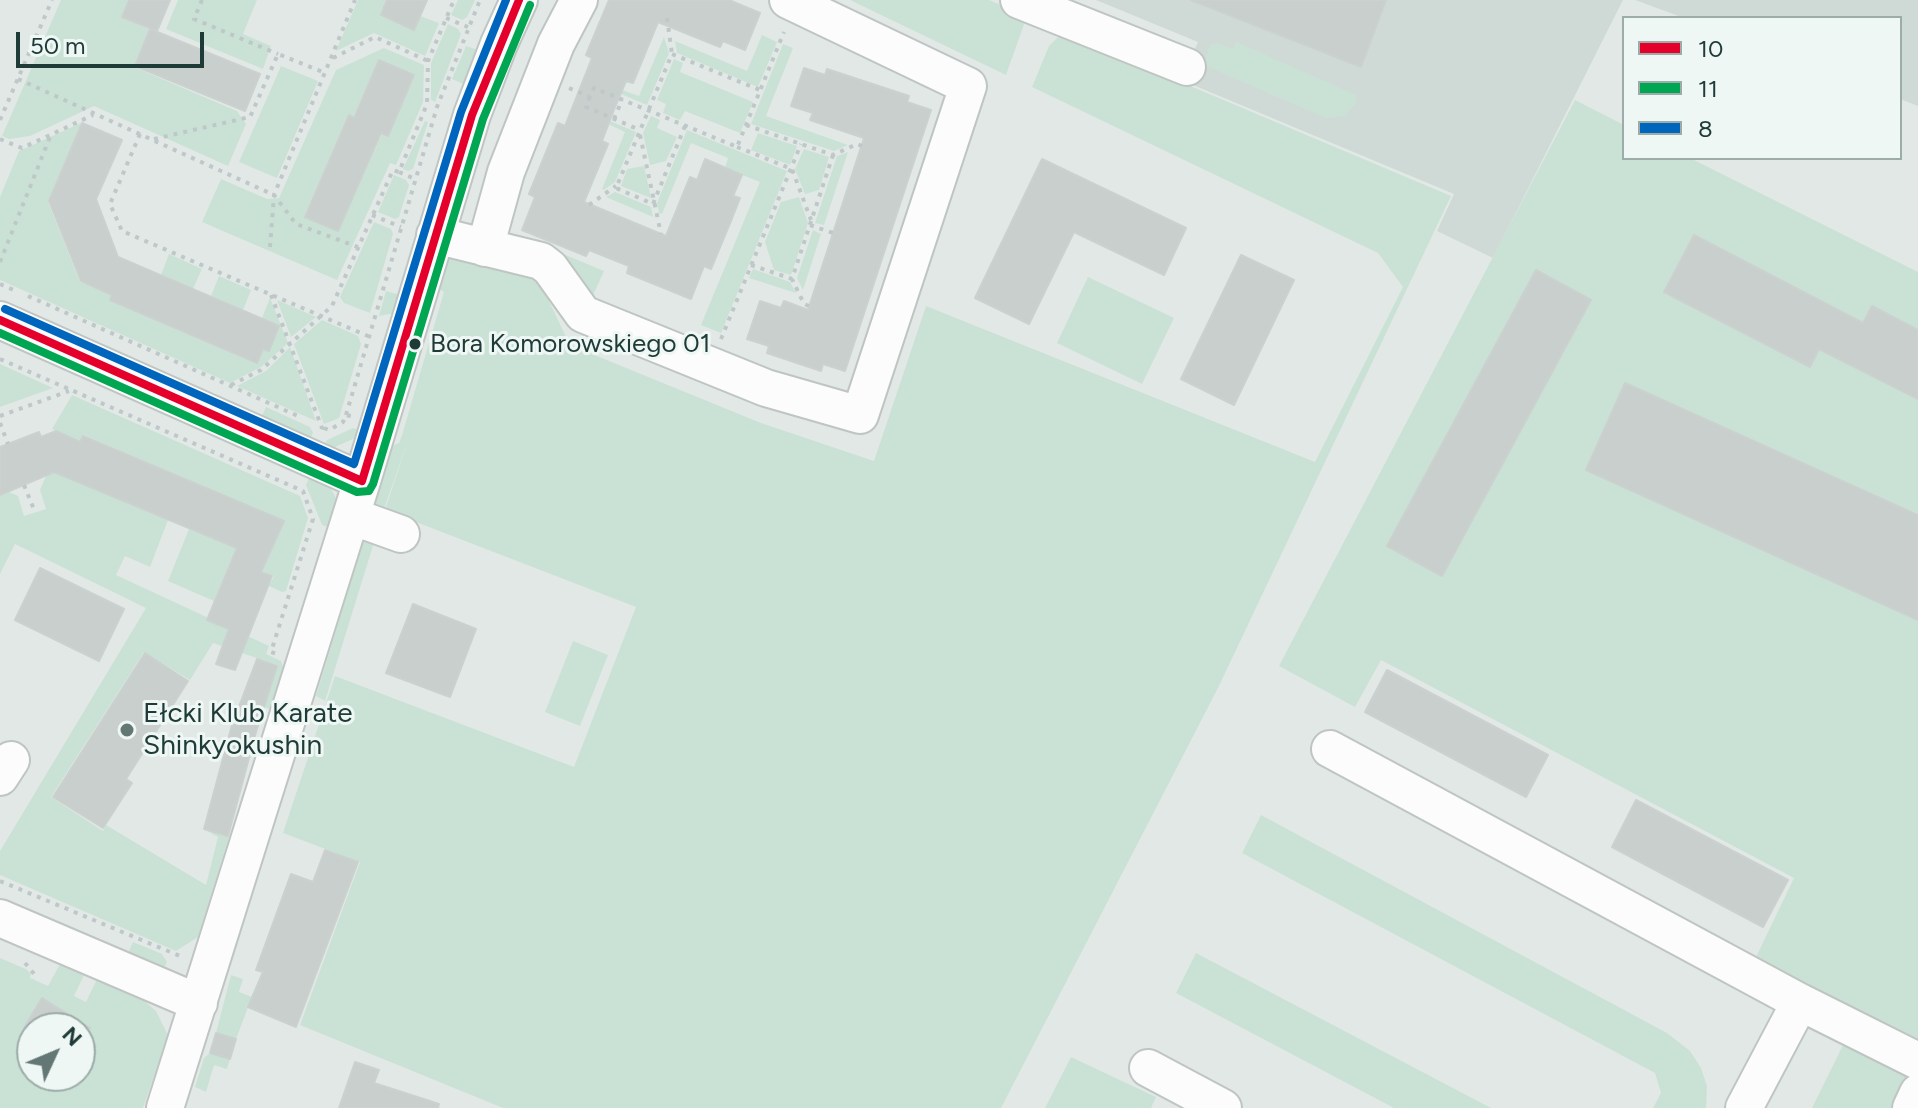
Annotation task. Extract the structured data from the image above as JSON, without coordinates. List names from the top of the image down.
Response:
{
  "places": ["Bora Komorowskiego 01", "Ełcki Klub Karate Shinkyokushin"],
  "lines": ["transit line 10", "transit line 8", "transit line 11"],
  "legend": ["10", "11", "8"],
  "scale_bar": "50 m",
  "north": "top right"
}
